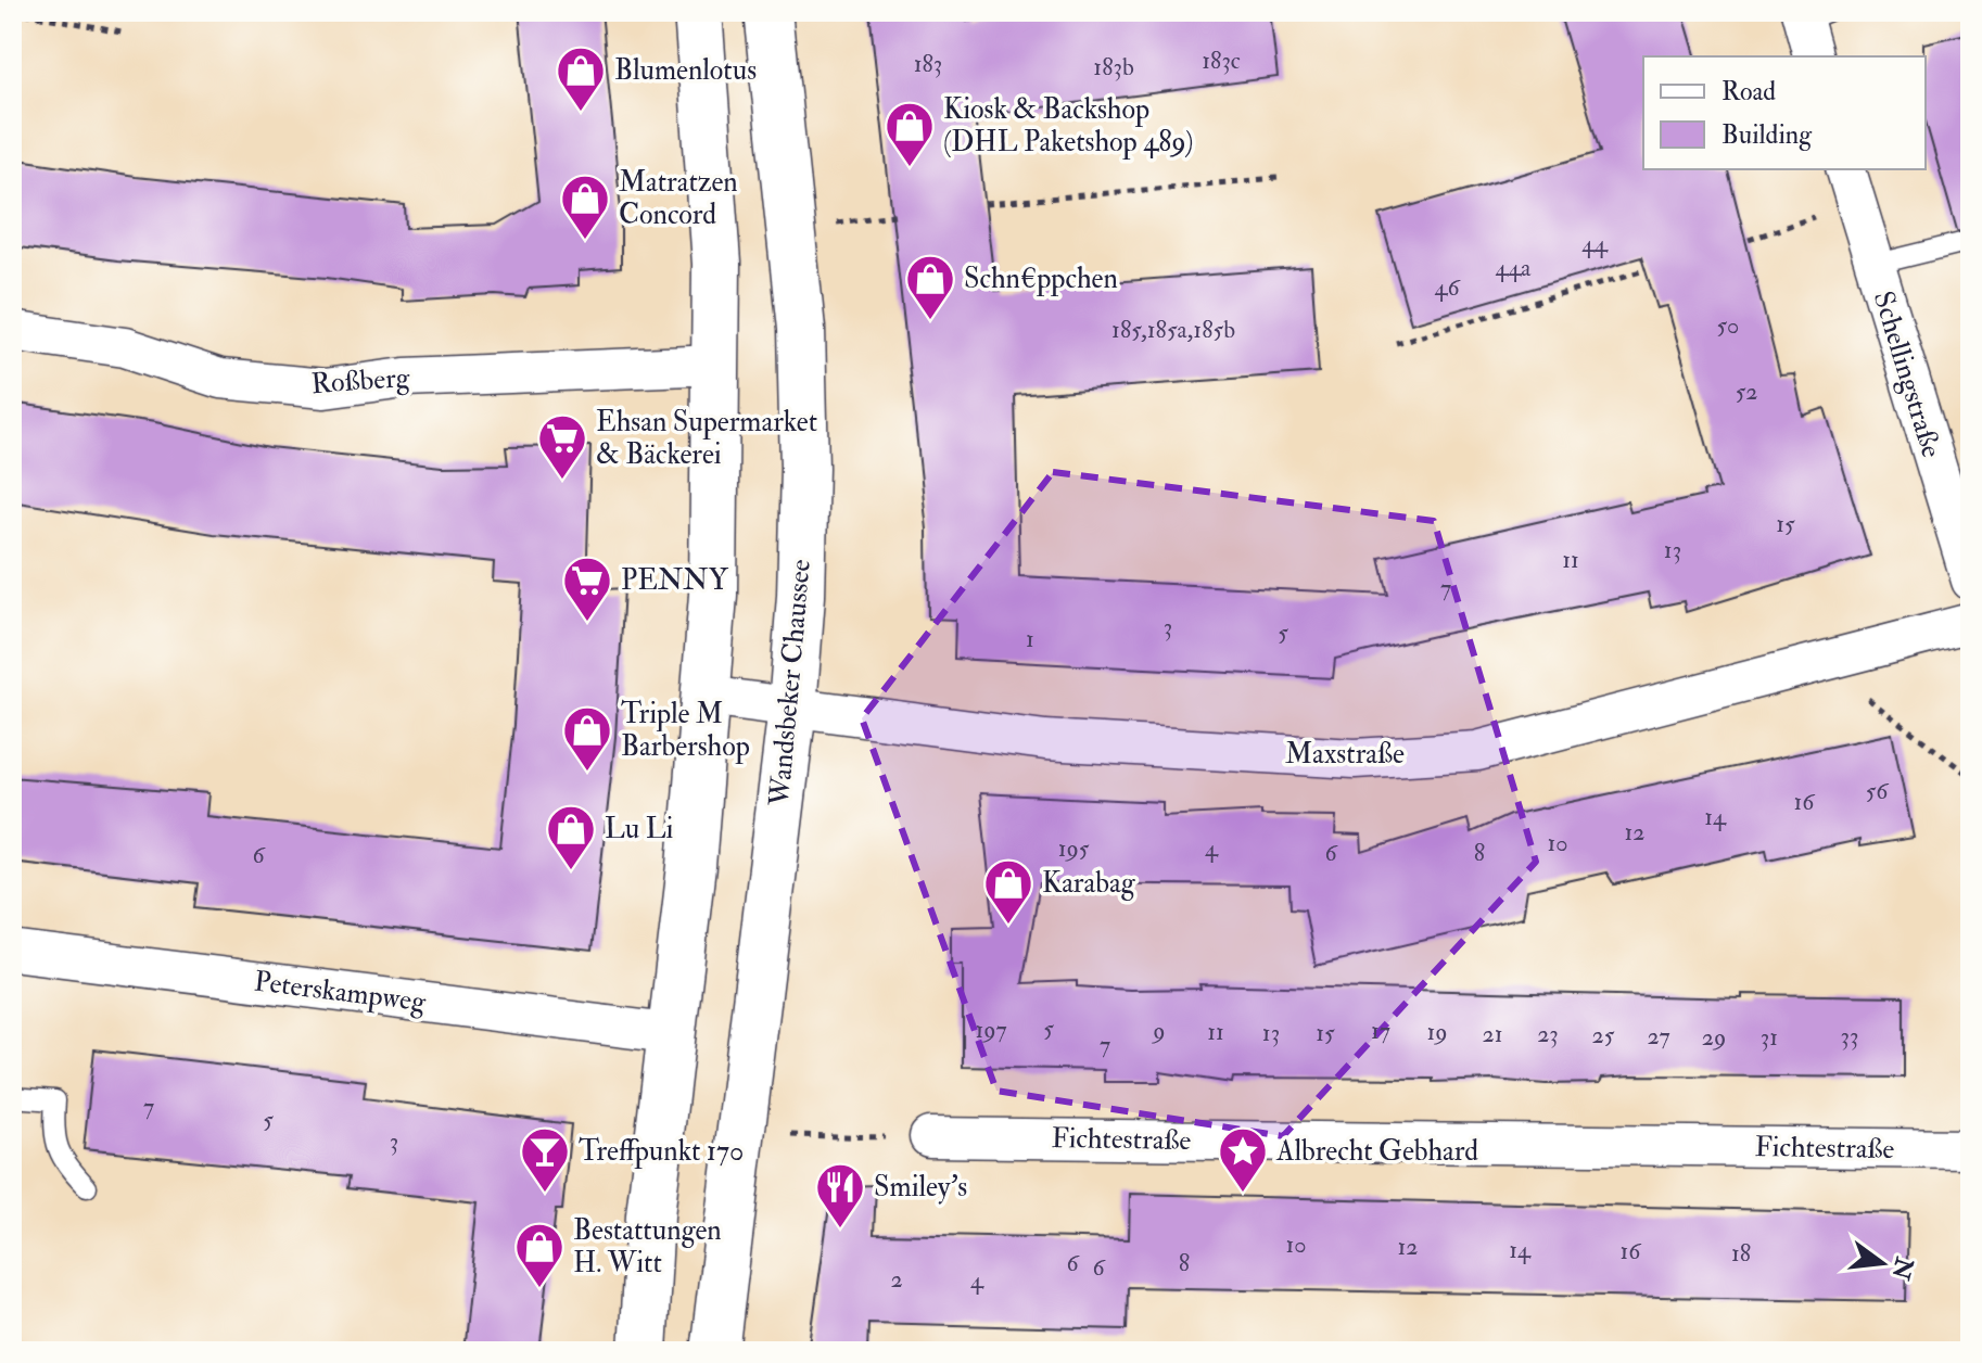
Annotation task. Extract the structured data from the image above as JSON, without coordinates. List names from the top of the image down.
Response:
{
  "streets": {
    "main road": ["Wandsbeker Chaussee"],
    "street": [
      "Schellingstraße",
      "Roßberg",
      "Maxstraße",
      "Peterskampweg",
      "Fichtestraße"
    ]
  },
  "crossings": [
    ["Wandsbeker Chaussee", "Maxstraße"]
  ],
  "places": {
    "shop": [
      "Blumenlotus",
      "Kiosk & Backshop (DHL Paketshop 489)",
      "Matratzen Concord",
      "Schn€ppchen",
      "Triple M Barbershop",
      "Lu Li",
      "Karabag",
      "Bestattungen H. Witt"
    ],
    "supermarket": ["Ehsan Supermarket & Bäckerei", "PENNY"],
    "bar": ["Treffpunkt 170"],
    "place": ["Albrecht Gebhard"],
    "restaurant": ["Smiley's"]
  },
  "house_numbers": [
    "183c",
    "183",
    "183b",
    "44",
    "44a",
    "46",
    "50",
    "185,185a,185b",
    "52",
    "15",
    "13",
    "11",
    "7",
    "3",
    "5",
    "1",
    "56",
    "16",
    "14",
    "12",
    "10",
    "195",
    "4",
    "6",
    "8",
    "6",
    "5",
    "197",
    "9",
    "17",
    "11",
    "19",
    "13",
    "15",
    "21",
    "23",
    "25",
    "27",
    "33",
    "29",
    "31",
    "7",
    "7",
    "5",
    "3",
    "10",
    "12",
    "14",
    "16",
    "18",
    "6",
    "8",
    "6",
    "2",
    "4"
  ],
  "legend": ["Road", "Building"],
  "north": "right"
}
